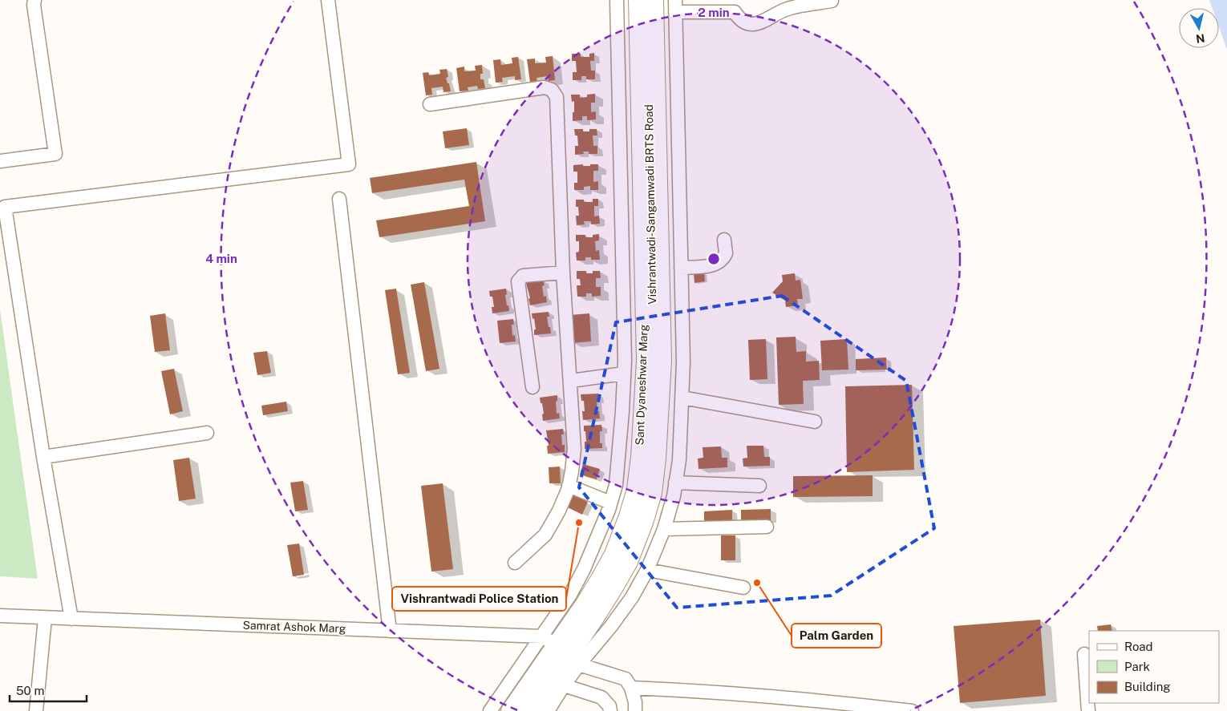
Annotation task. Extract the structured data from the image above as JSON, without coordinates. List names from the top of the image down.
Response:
{
  "streets": {
    "main road": ["Sant Dyaneshwar Marg"],
    "street": ["Vishrantwadi-Sangamwadi BRTS Road", "Samrat Ashok Marg"]
  },
  "crossings": [
    ["Vishrantwadi-Sangamwadi BRTS Road", "Sant Dyaneshwar Marg"],
    ["Vishrantwadi-Sangamwadi BRTS Road", "Samrat Ashok Marg"],
    ["Sant Dyaneshwar Marg", "Samrat Ashok Marg"]
  ],
  "places": ["Vishrantwadi Police Station", "Palm Garden"],
  "legend": ["Road", "Park", "Building"],
  "scale_bar": "50 m",
  "north": "bottom",
  "rings": ["2 min", "4 min"]
}
